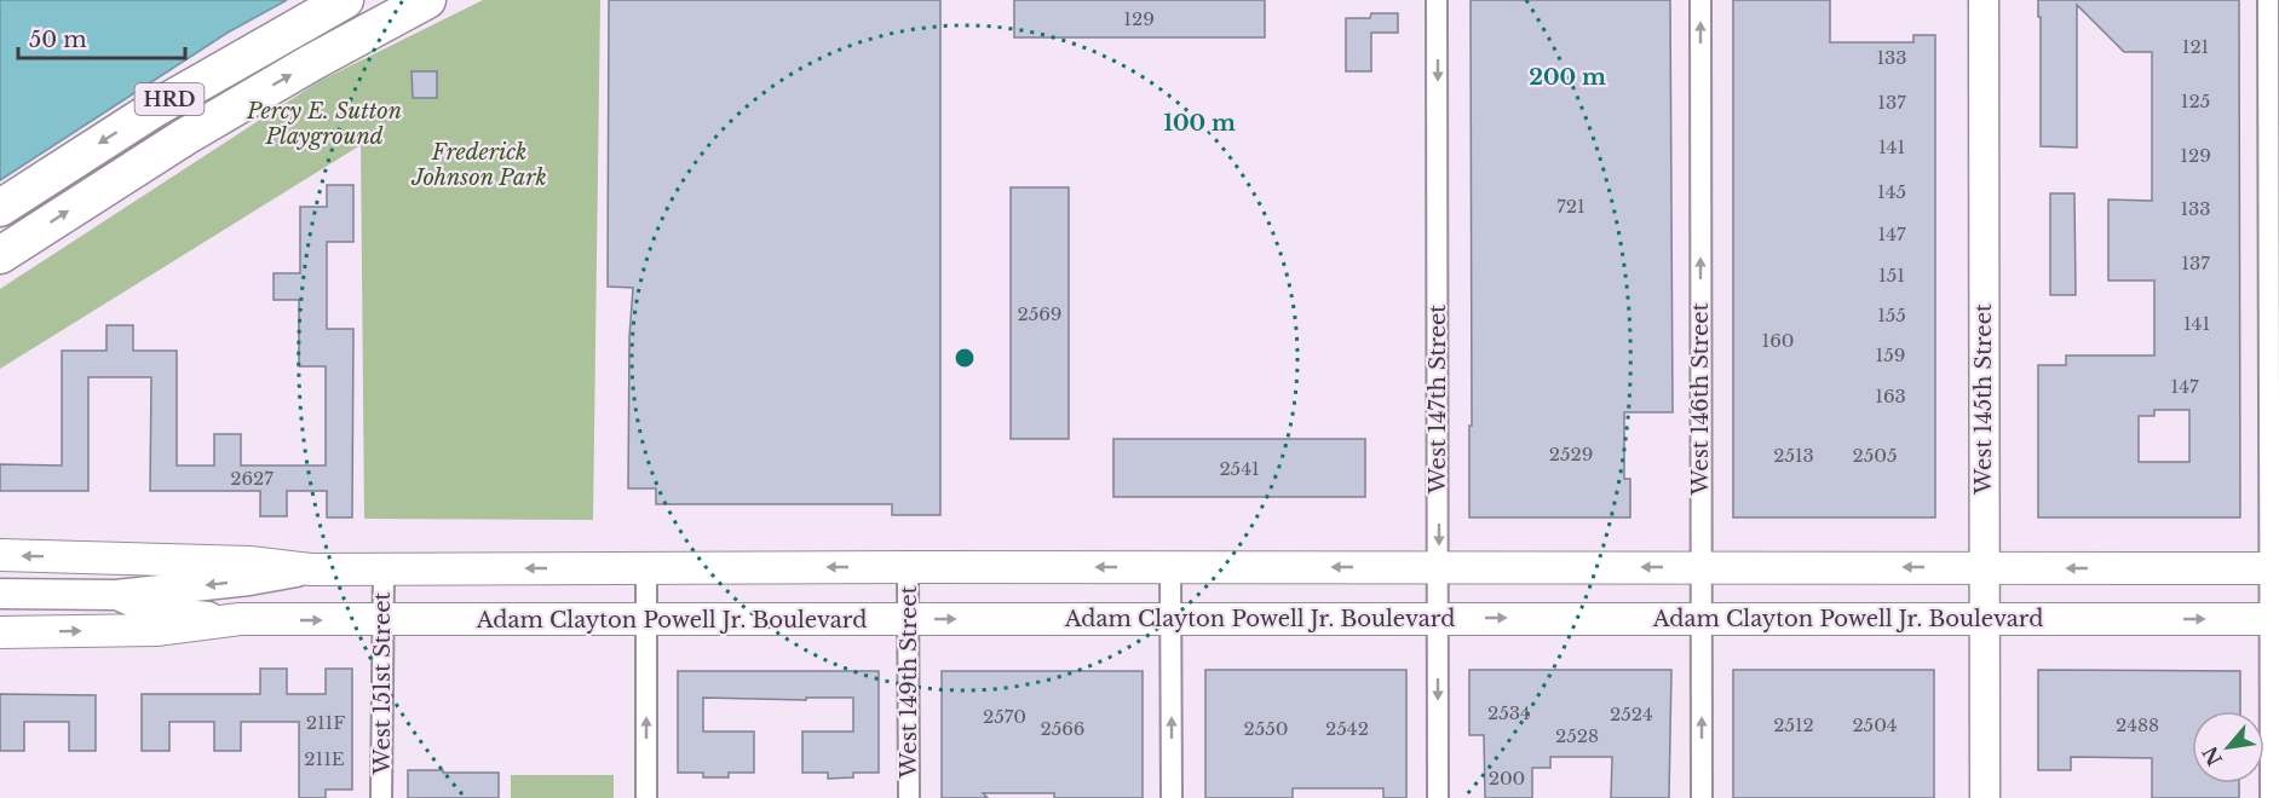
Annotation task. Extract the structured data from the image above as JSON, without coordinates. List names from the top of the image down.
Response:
{
  "streets": {
    "highway": ["HRD"],
    "main road": ["West 145th Street", "Adam Clayton Powell Jr. Boulevard"],
    "street": [
      "West 147th Street",
      "West 146th Street",
      "West 149th Street",
      "West 151st Street"
    ]
  },
  "crossings": [
    ["West 147th Street", "Adam Clayton Powell Jr. Boulevard"],
    ["West 146th Street", "Adam Clayton Powell Jr. Boulevard"],
    ["West 145th Street", "Adam Clayton Powell Jr. Boulevard"],
    ["Adam Clayton Powell Jr. Boulevard", "West 149th Street"],
    ["Adam Clayton Powell Jr. Boulevard", "West 151st Street"]
  ],
  "one_way": ["West 147th Street", "West 146th Street"],
  "parks": ["Percy E. Sutton Playground", "Frederick Johnson Park"],
  "house_numbers": [
    "129",
    "121",
    "133",
    "125",
    "137",
    "141",
    "129",
    "145",
    "721",
    "133",
    "147",
    "137",
    "151",
    "2569",
    "155",
    "141",
    "160",
    "159",
    "147",
    "163",
    "2529",
    "2513",
    "2505",
    "2541",
    "2627",
    "2534",
    "2524",
    "2570",
    "211F",
    "2512",
    "2504",
    "2488",
    "2566",
    "2550",
    "2542",
    "2528",
    "211E",
    "200"
  ],
  "scale_bar": "50 m",
  "north": "bottom left",
  "rings": ["200 m", "100 m"]
}
